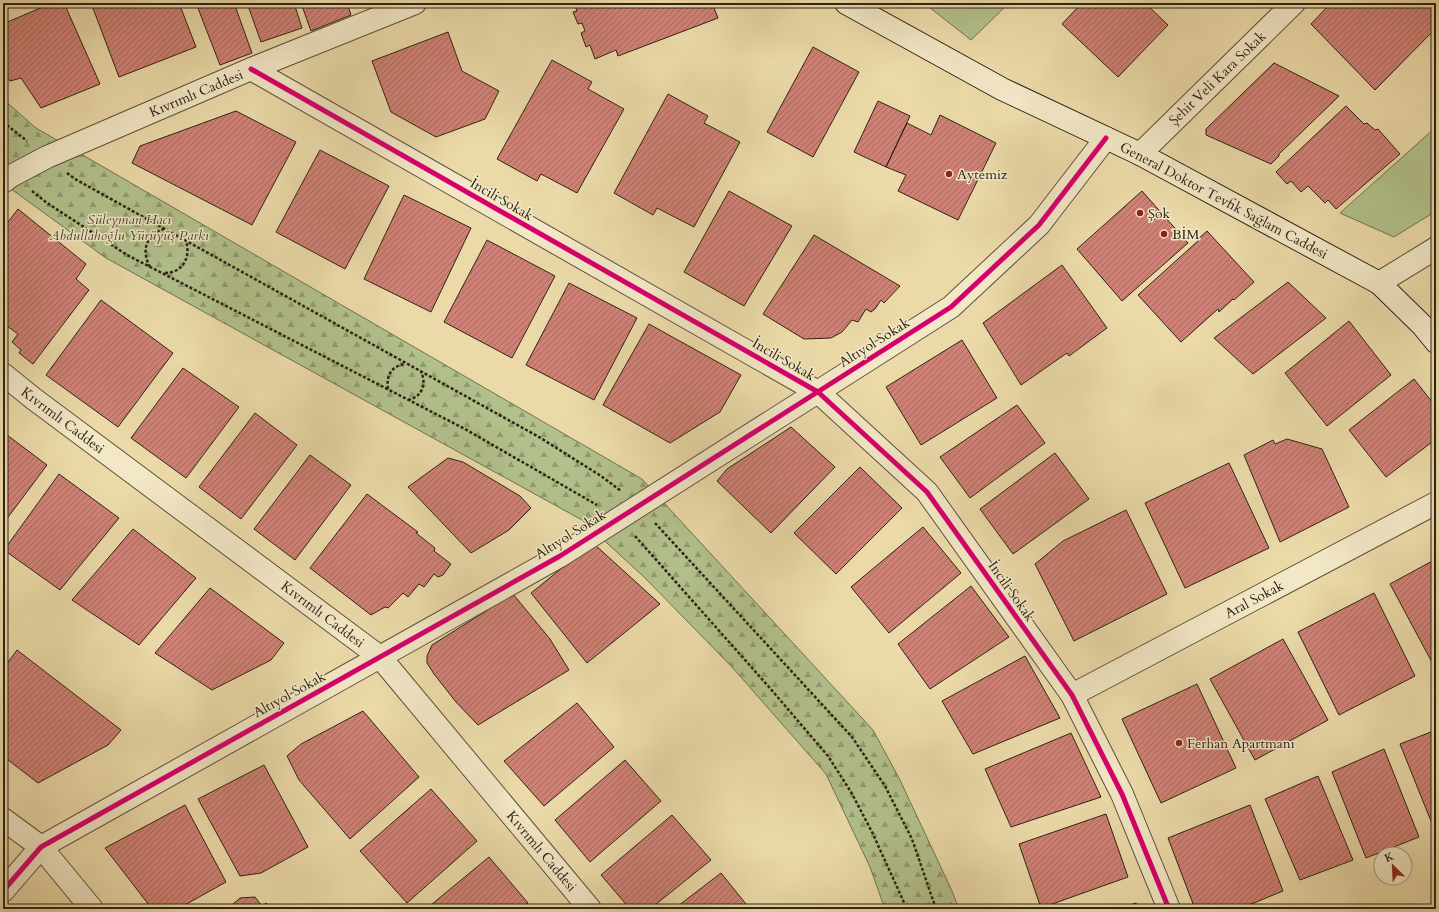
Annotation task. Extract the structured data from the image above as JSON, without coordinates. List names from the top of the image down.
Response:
{
  "streets": {
    "street": [
      "Şehit Veli Kara Sokak",
      "Kıvrımlı Caddesi",
      "İncili Sokak",
      "General Doktor Tevfik Sağlam Caddesi",
      "Altıyol Sokak",
      "Aral Sokak"
    ]
  },
  "crossings": [
    ["Şehit Veli Kara Sokak", "General Doktor Tevfik Sağlam Caddesi"],
    ["Kıvrımlı Caddesi", "İncili Sokak"],
    ["Kıvrımlı Caddesi", "Altıyol Sokak"],
    ["İncili Sokak", "Altıyol Sokak"],
    ["İncili Sokak", "Aral Sokak"],
    ["General Doktor Tevfik Sağlam Caddesi", "Altıyol Sokak"]
  ],
  "parks": ["Süleyman Hacı Abdullahoğlu Yürüyüş Parkı"],
  "places": [
    "Aytemiz",
    "Şok",
    "BİM",
    "Ferhan Apartmanı"
  ],
  "north": "top left"
}
